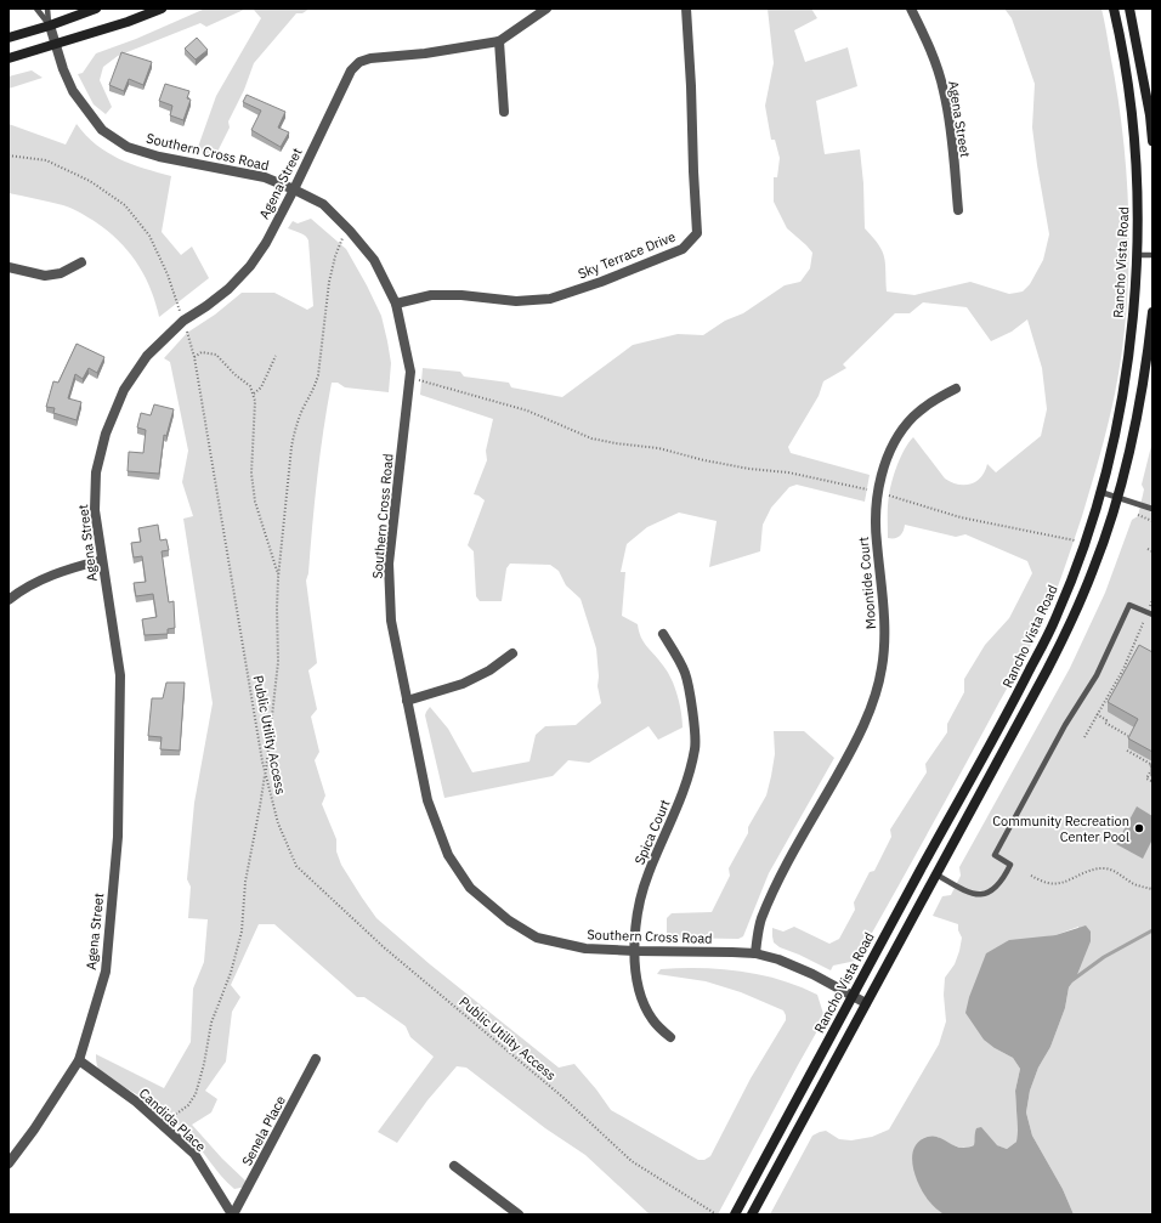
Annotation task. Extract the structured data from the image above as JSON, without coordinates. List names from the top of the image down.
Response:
{
  "streets": {
    "main road": ["Rancho Vista Road"],
    "street": [
      "Agena Street",
      "Southern Cross Road",
      "Sky Terrace Drive",
      "Moontide Court",
      "Spica Court",
      "Candida Place",
      "Senela Place"
    ],
    "path": ["Public Utility Access"]
  },
  "crossings": [
    ["Agena Street", "Southern Cross Road"],
    ["Agena Street", "Public Utility Access"],
    ["Agena Street", "Candida Place"],
    ["Southern Cross Road", "Sky Terrace Drive"],
    ["Southern Cross Road", "Rancho Vista Road"],
    ["Southern Cross Road", "Moontide Court"],
    ["Southern Cross Road", "Spica Court"],
    ["Candida Place", "Senela Place"]
  ],
  "places": ["Community Recreation Center Pool"]
}
